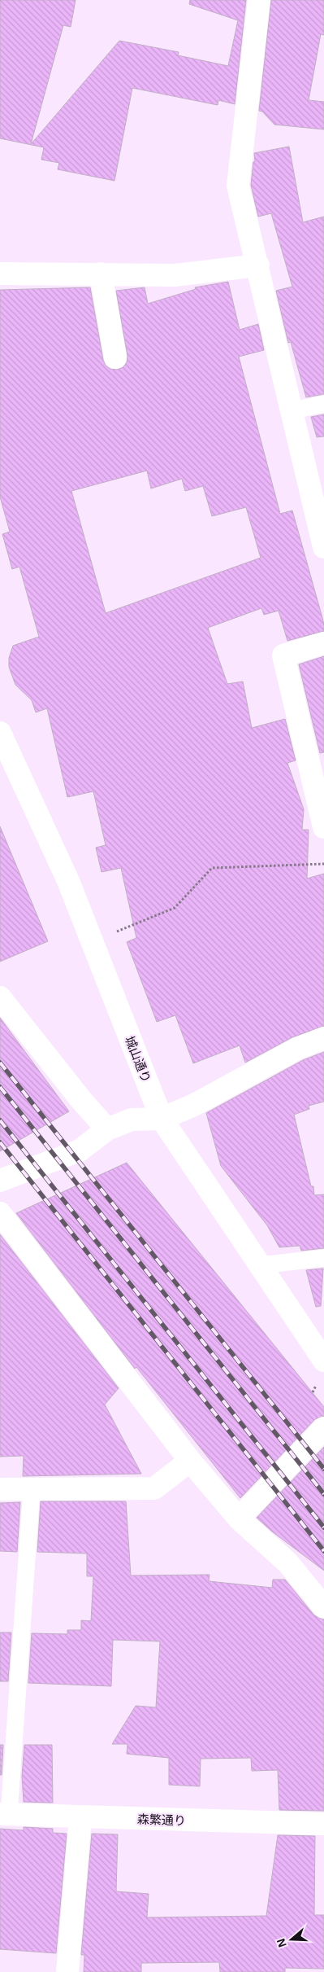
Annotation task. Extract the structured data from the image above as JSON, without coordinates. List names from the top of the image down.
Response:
{
  "streets": {
    "street": ["城山通り", "森繁通り"]
  },
  "north": "left"
}
